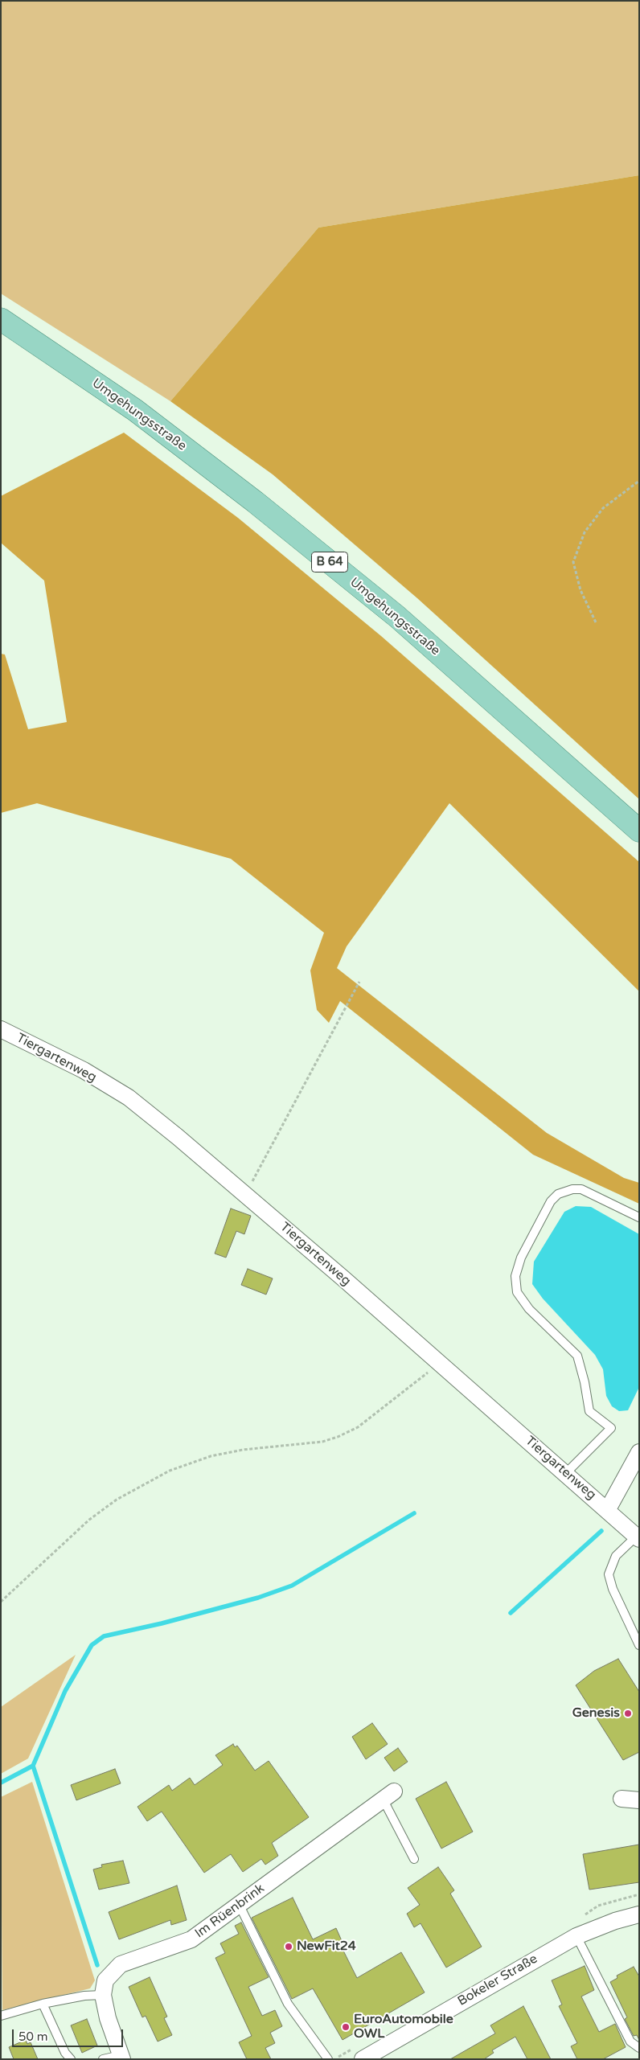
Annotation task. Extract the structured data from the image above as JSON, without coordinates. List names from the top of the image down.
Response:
{
  "streets": {
    "main road": ["Umgehungsstraße", "B 64"],
    "street": ["Tiergartenweg", "Im Rüenbrink", "Bokeler Straße"]
  },
  "places": ["Genesis", "NewFit24", "EuroAutomobile OWL"],
  "scale_bar": "50 m"
}
